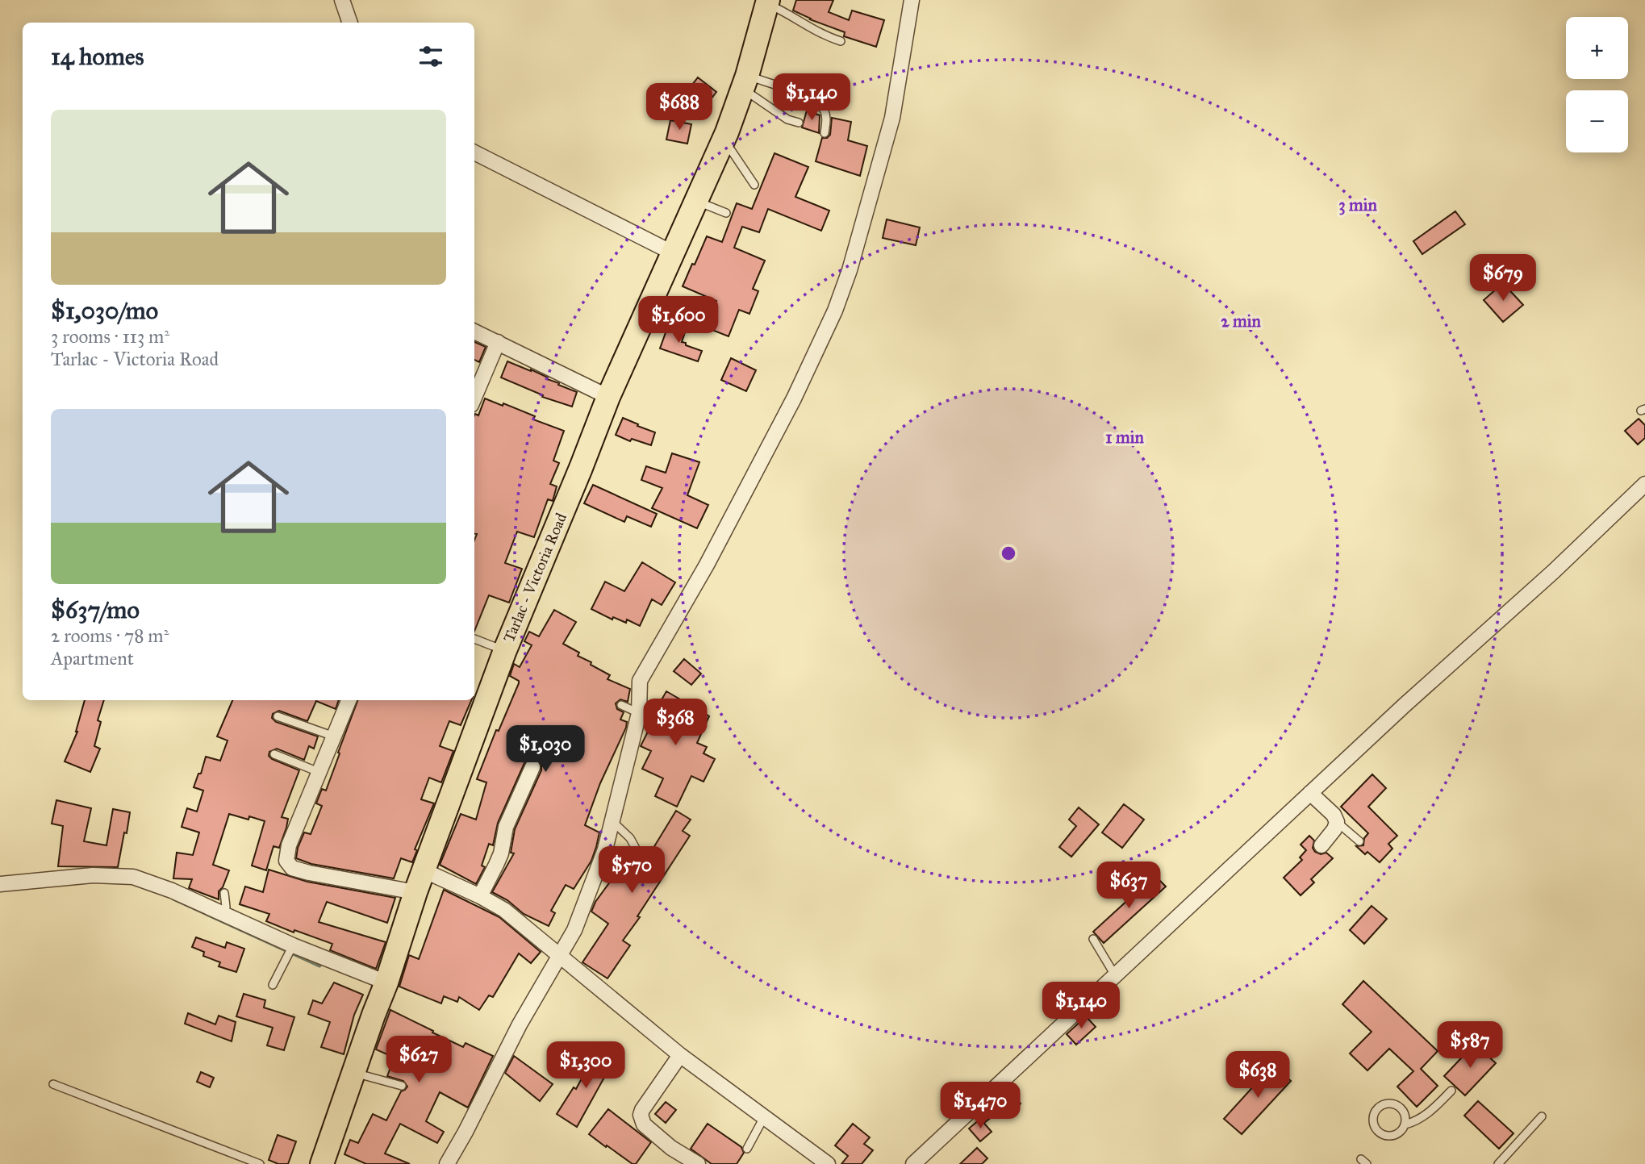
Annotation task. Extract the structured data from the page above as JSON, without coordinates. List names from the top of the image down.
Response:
{
  "streets": {
    "main road": ["Tarlac - Victoria Road"]
  },
  "page": {
    "map_buttons": ["+", "−"],
    "heading": "14 homes",
    "price": [
      "$1,140",
      "$688",
      "$679",
      "$1,600",
      "$368",
      "$1,030",
      "$570",
      "$637",
      "$1,140",
      "$587",
      "$627",
      "$1,300",
      "$638",
      "$1,470"
    ],
    "list": [
      {
        "name": "$1,030/mo",
        "note": "3 rooms · 113 m² · Tarlac - Victoria Road"
      },
      {
        "name": "$637/mo",
        "note": "2 rooms · 78 m² · Apartment"
      }
    ]
  },
  "rings": ["3 min", "2 min", "1 min"]
}
